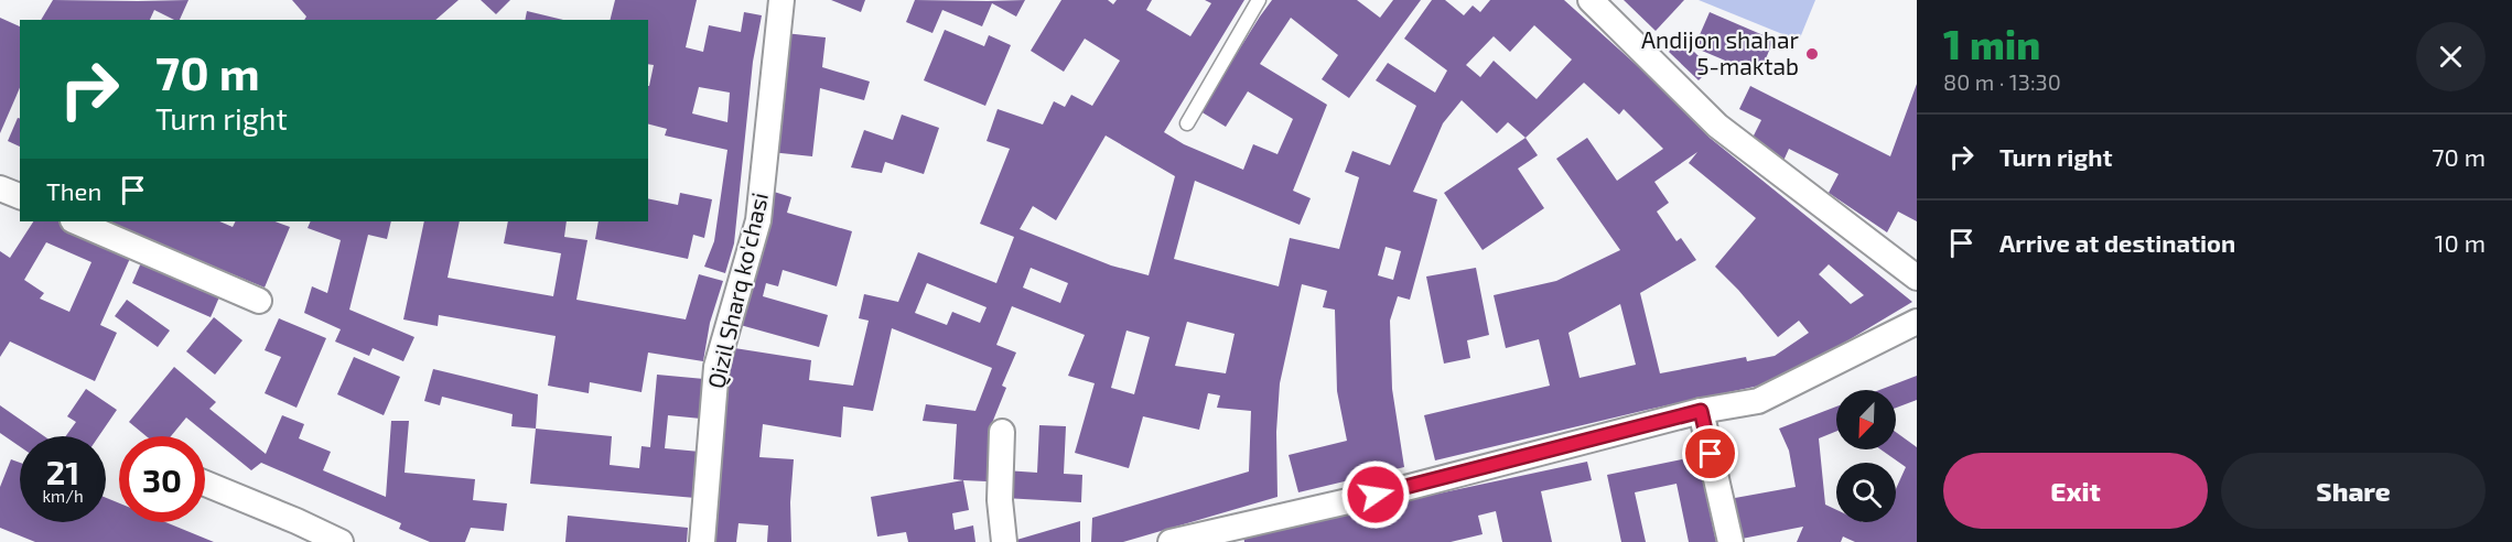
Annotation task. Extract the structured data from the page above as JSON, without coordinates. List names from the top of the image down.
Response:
{
  "streets": {
    "street": ["Qizil Sharq ko'chasi"]
  },
  "places": ["Andijon shahar 5-maktab"],
  "north": "bottom left",
  "page": {
    "heading": ["1 min", "80 m · 13:30"],
    "turn": ["70 m", "Turn right"],
    "list": [
      {
        "name": "Turn right",
        "value": "70 m"
      },
      {
        "name": "Arrive at destination",
        "value": "10 m"
      }
    ],
    "then": "Then",
    "speed": "21 km/h",
    "limit": "30",
    "buttons": ["Exit", "Share"]
  }
}
